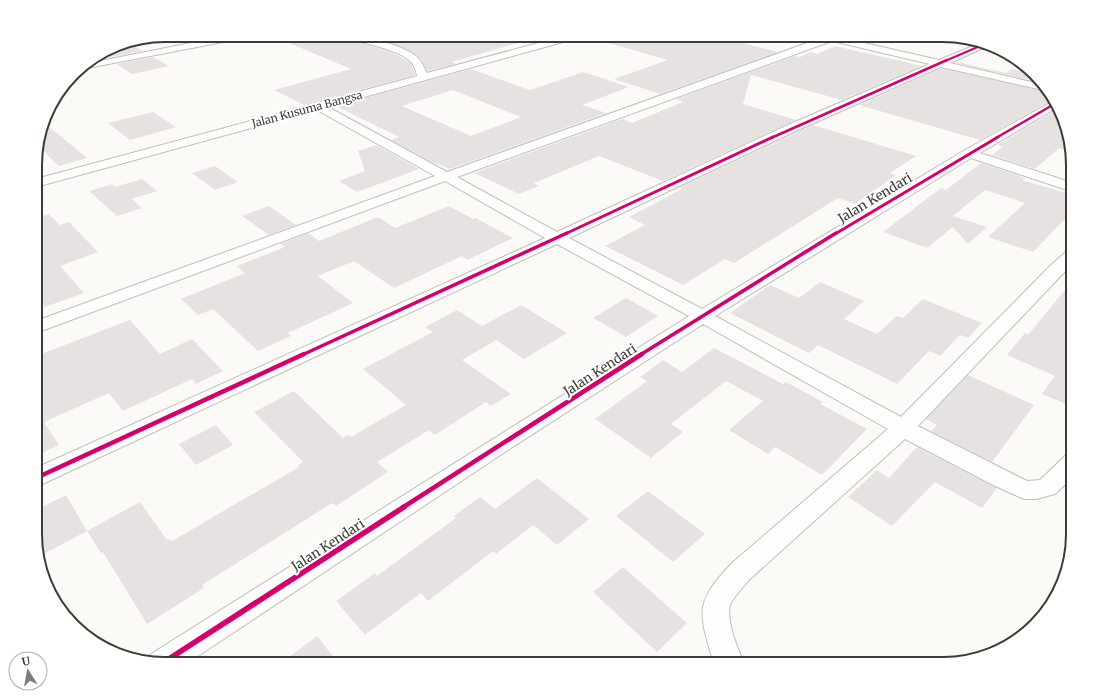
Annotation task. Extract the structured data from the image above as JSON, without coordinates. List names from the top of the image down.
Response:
{
  "streets": {
    "street": ["Jalan Kusuma Bangsa", "Jalan Kendari"]
  },
  "north": "top"
}
